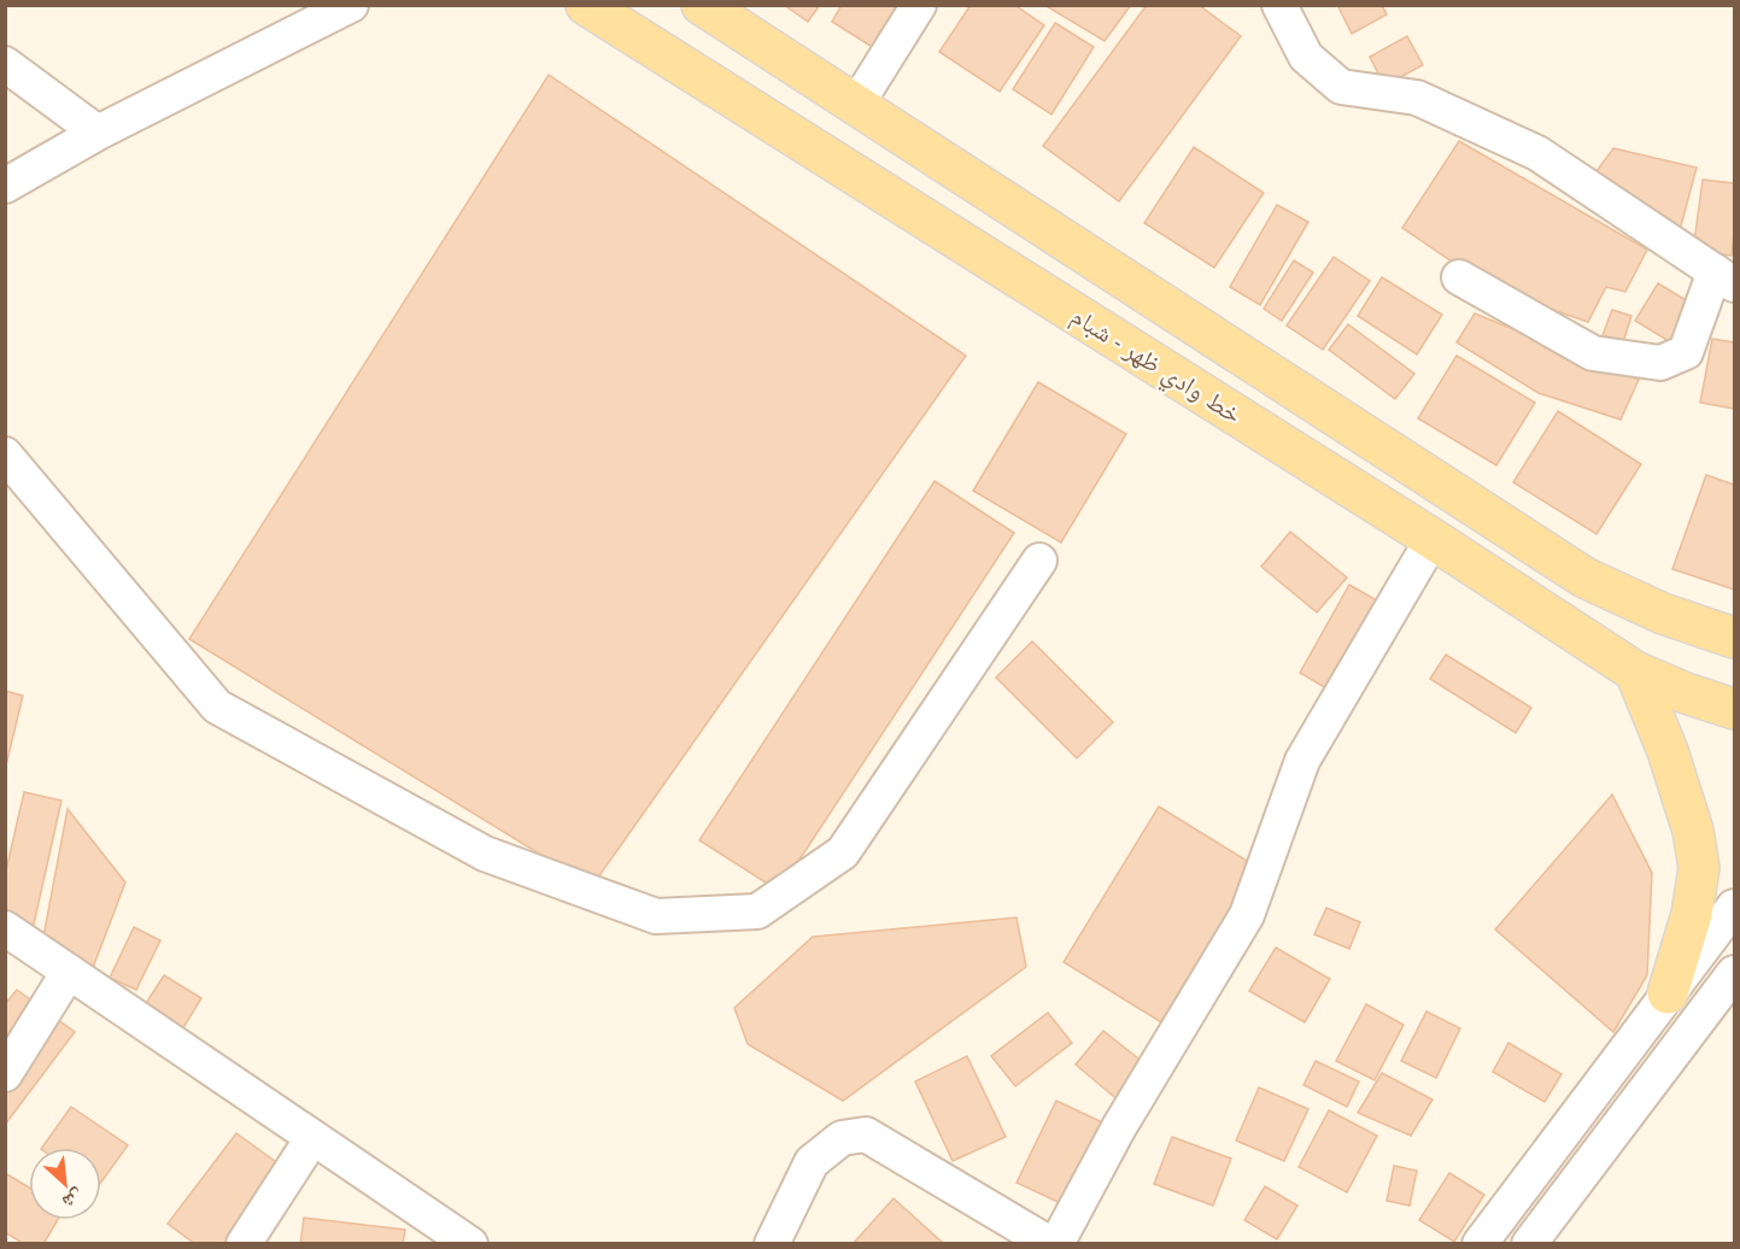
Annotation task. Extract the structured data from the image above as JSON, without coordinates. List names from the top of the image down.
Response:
{
  "streets": {
    "main road": ["خط وادي ظهر - شبام"]
  },
  "north": "bottom right"
}
